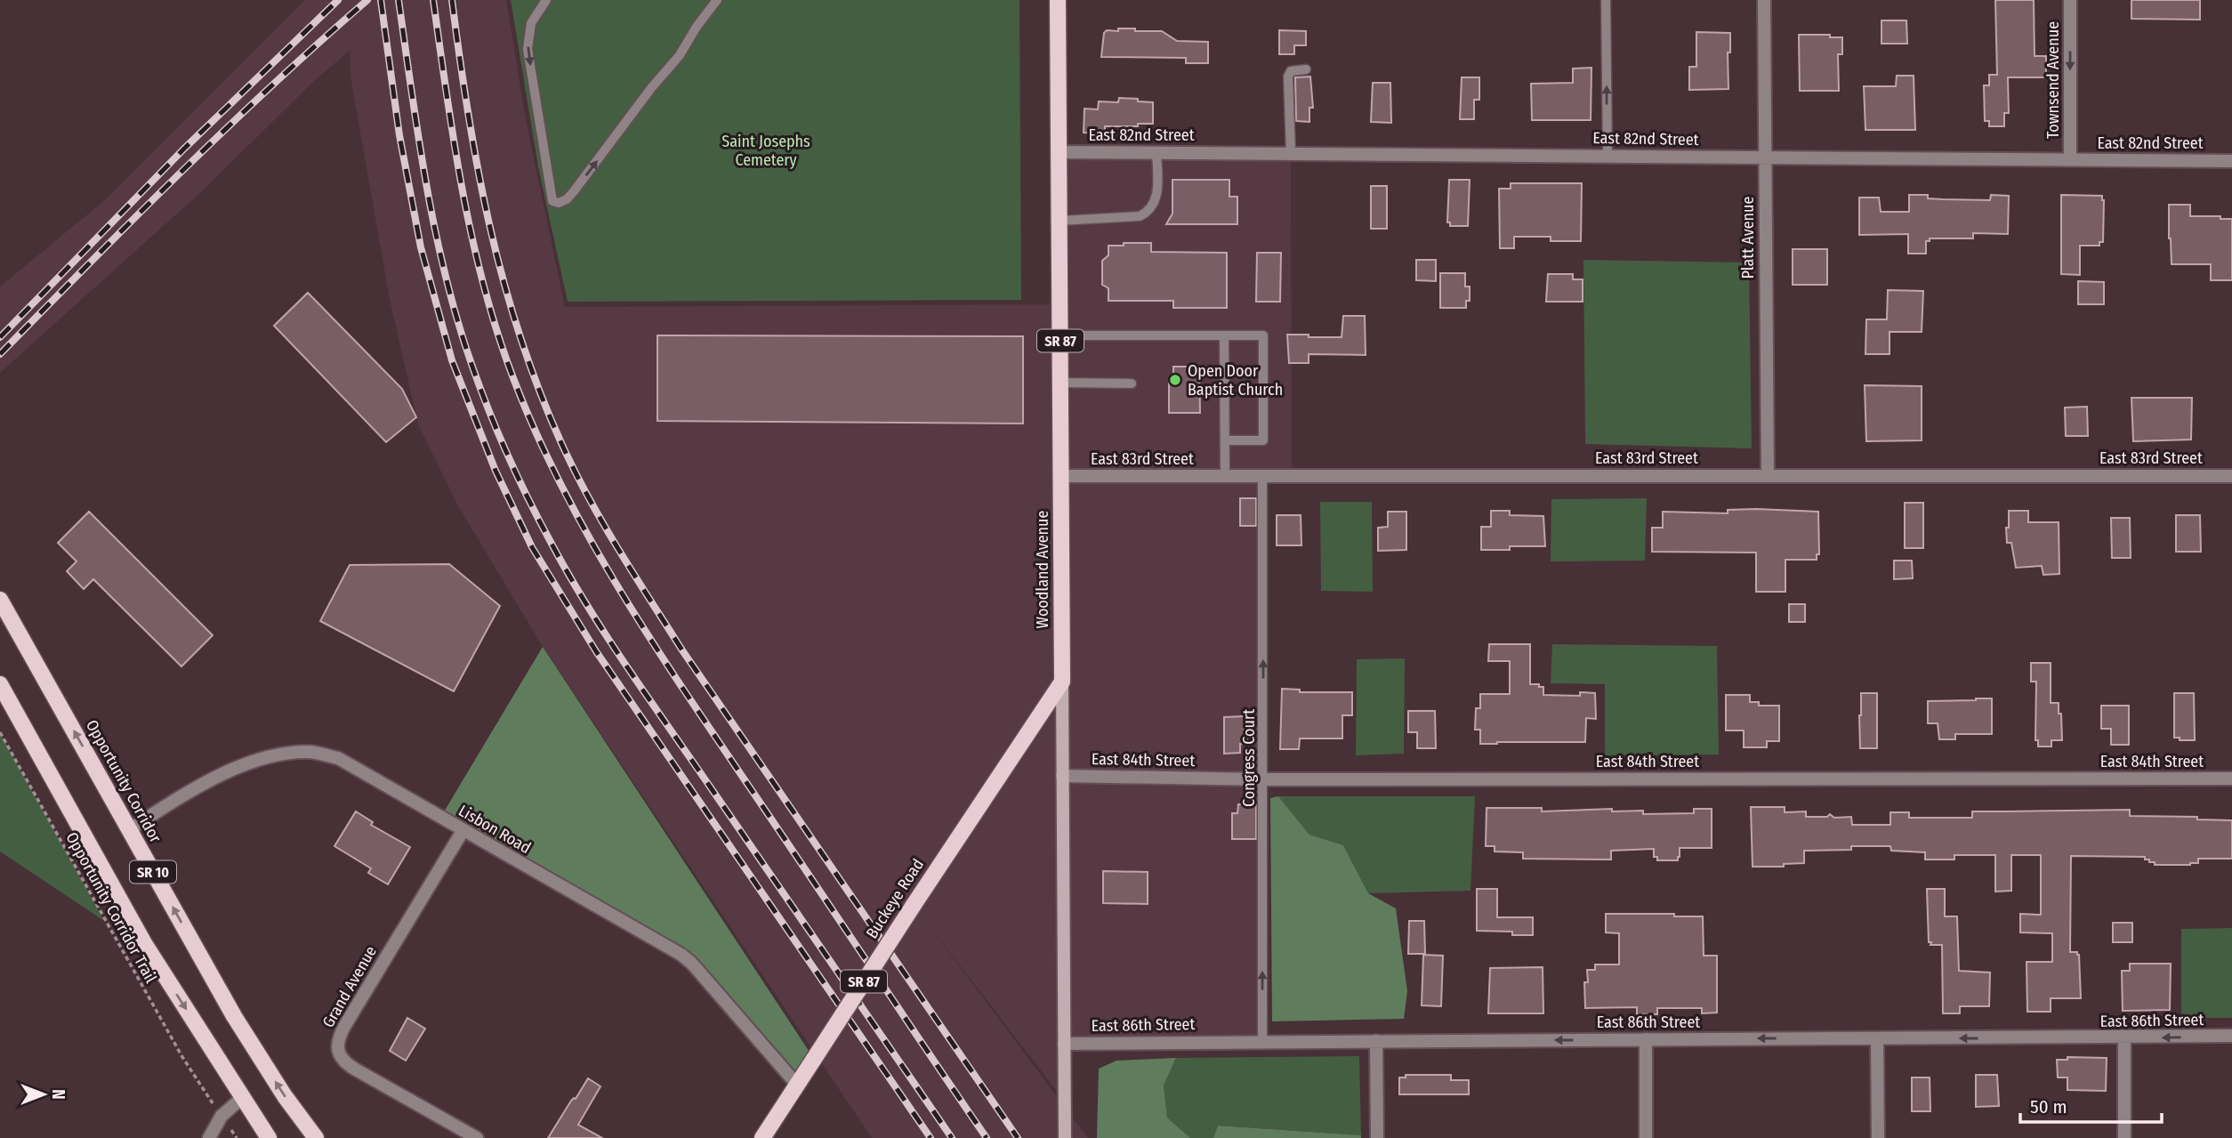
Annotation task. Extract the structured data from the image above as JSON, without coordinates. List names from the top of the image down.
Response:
{
  "streets": {
    "main road": [
      "SR 87",
      "Woodland Avenue",
      "Opportunity Corridor",
      "SR 10",
      "Buckeye Road"
    ],
    "street": [
      "Townsend Avenue",
      "East 82nd Street",
      "Platt Avenue",
      "East 83rd Street",
      "East 84th Street",
      "Lisbon Road",
      "Grand Avenue",
      "East 86th Street"
    ],
    "lane": ["Congress Court"],
    "path": ["Opportunity Corridor Trail"]
  },
  "crossings": [
    ["Townsend Avenue", "East 82nd Street"],
    ["East 82nd Street", "Platt Avenue"],
    ["East 82nd Street", "Woodland Avenue"],
    ["Platt Avenue", "East 83rd Street"],
    ["East 83rd Street", "Woodland Avenue"],
    ["East 83rd Street", "Congress Court"],
    ["Woodland Avenue", "East 84th Street"],
    ["Woodland Avenue", "Buckeye Road"],
    ["Woodland Avenue", "East 86th Street"],
    ["Congress Court", "East 84th Street"],
    ["Congress Court", "East 86th Street"],
    ["Opportunity Corridor", "Lisbon Road"],
    ["Lisbon Road", "Buckeye Road"],
    ["Lisbon Road", "Grand Avenue"]
  ],
  "one_way": ["Townsend Avenue", "Congress Court", "East 86th Street"],
  "parks": ["Saint Josephs Cemetery"],
  "places": ["Open Door Baptist Church"],
  "scale_bar": "50 m",
  "north": "right"
}
